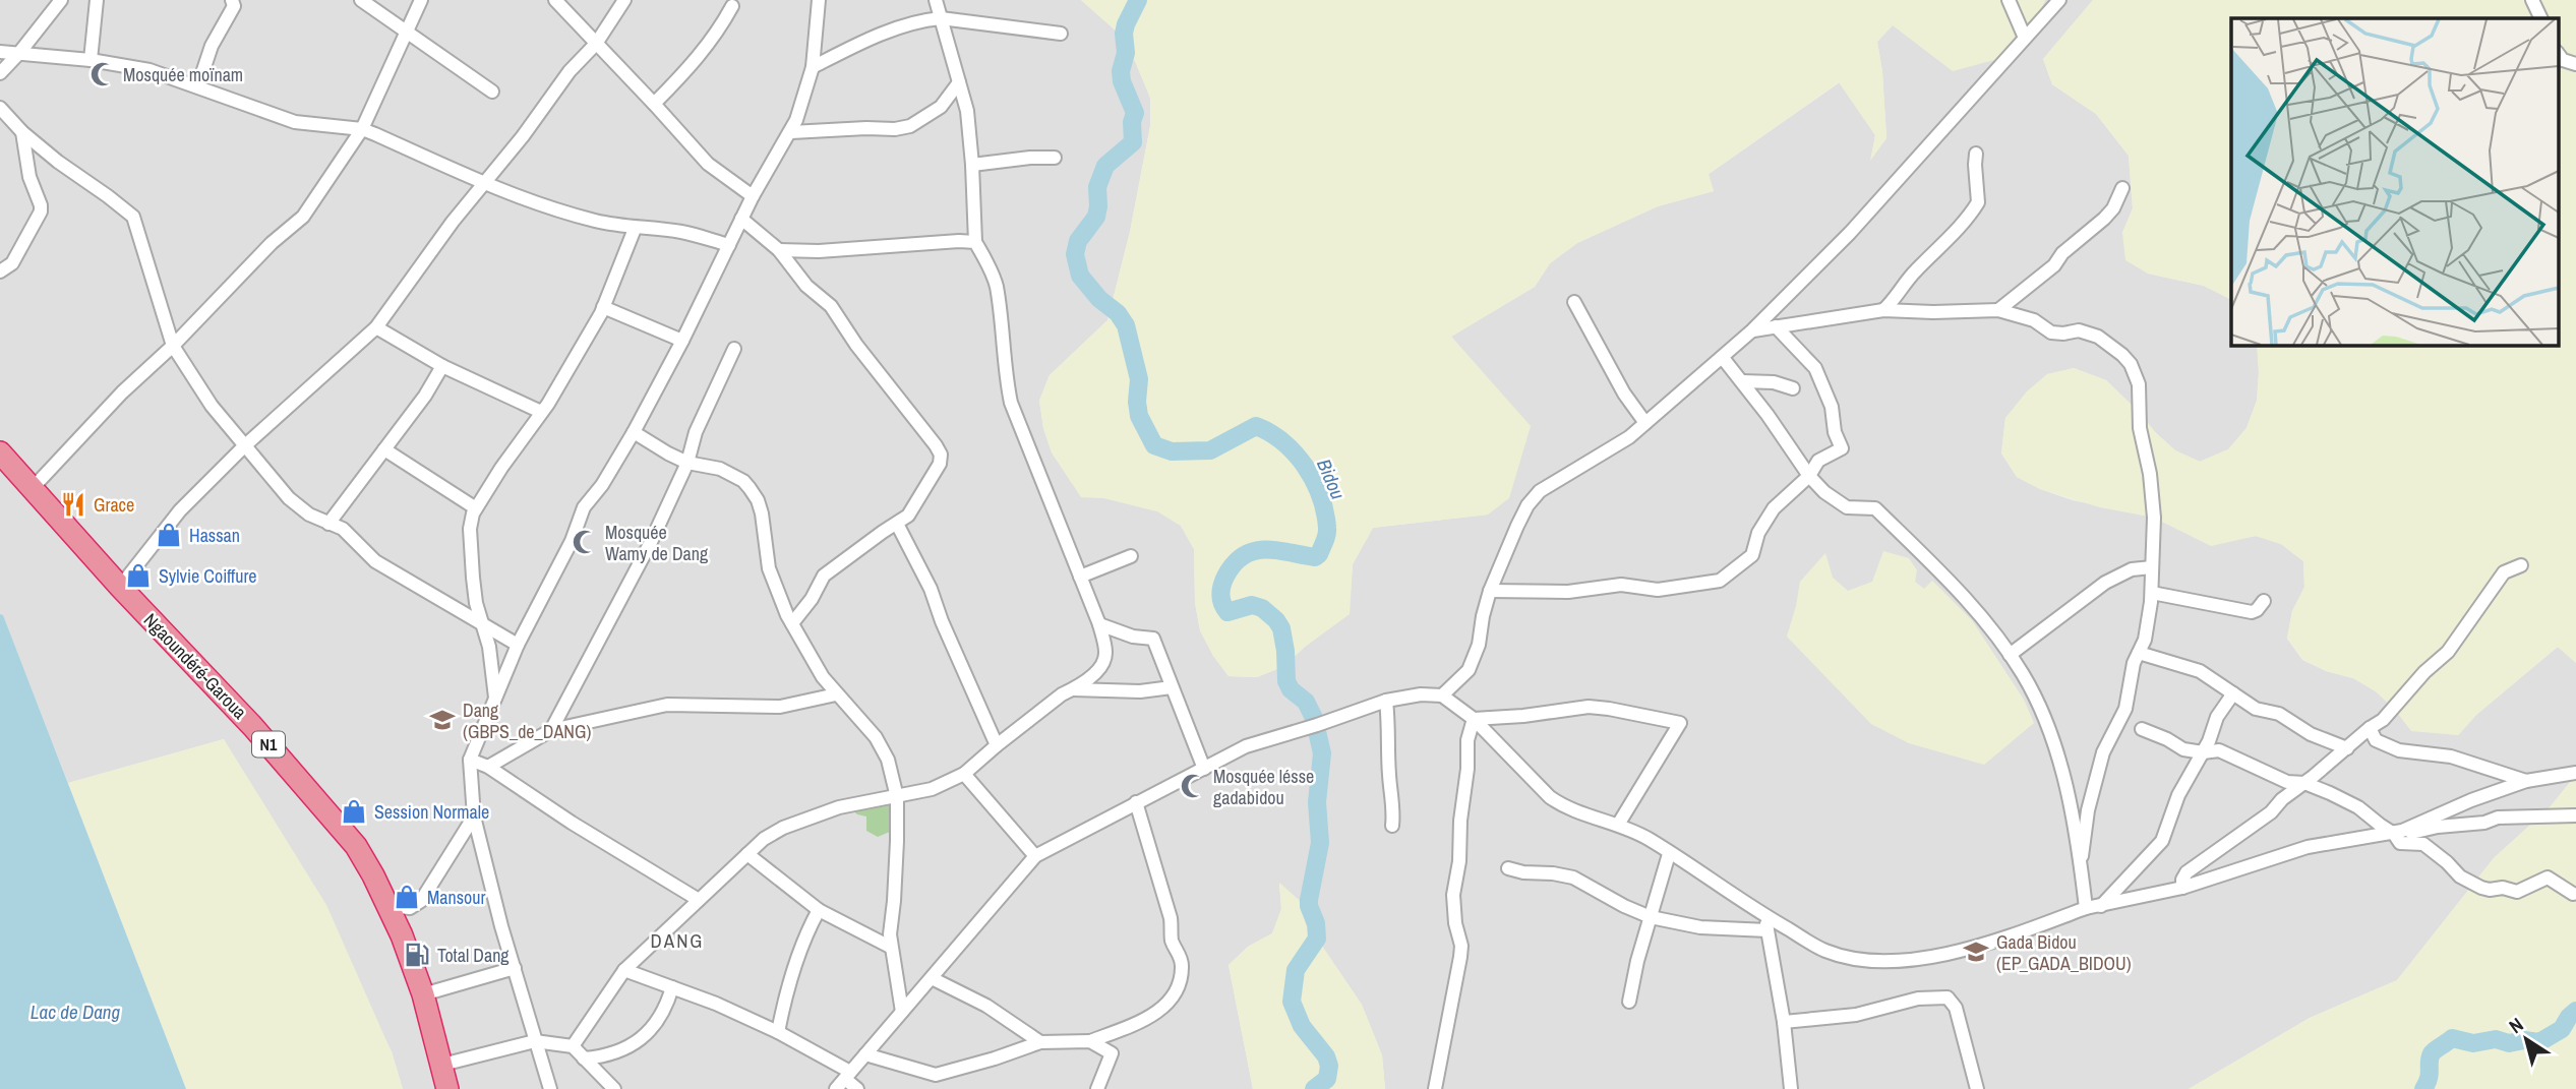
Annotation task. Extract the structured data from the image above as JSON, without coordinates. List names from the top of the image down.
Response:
{
  "streets": {
    "highway": ["Ngaoundéré-Garoua", "N1"]
  },
  "districts": ["DANG"],
  "water": ["Bidou", "Lac de Dang"],
  "places": {
    "mosque": ["Mosquée moïnam", "Mosquée Wamy de Dang", "Mosquée lésse gadabidou"],
    "restaurant": ["Grace"],
    "shop": [
      "Hassan",
      "Sylvie Coiffure",
      "Session Normale",
      "Mansour"
    ],
    "school or university": ["Dang (GBPS_de_DANG)", "Gada Bidou (EP_GADA_BIDOU)"],
    "fuel station": ["Total Dang"]
  },
  "north": "top left"
}
